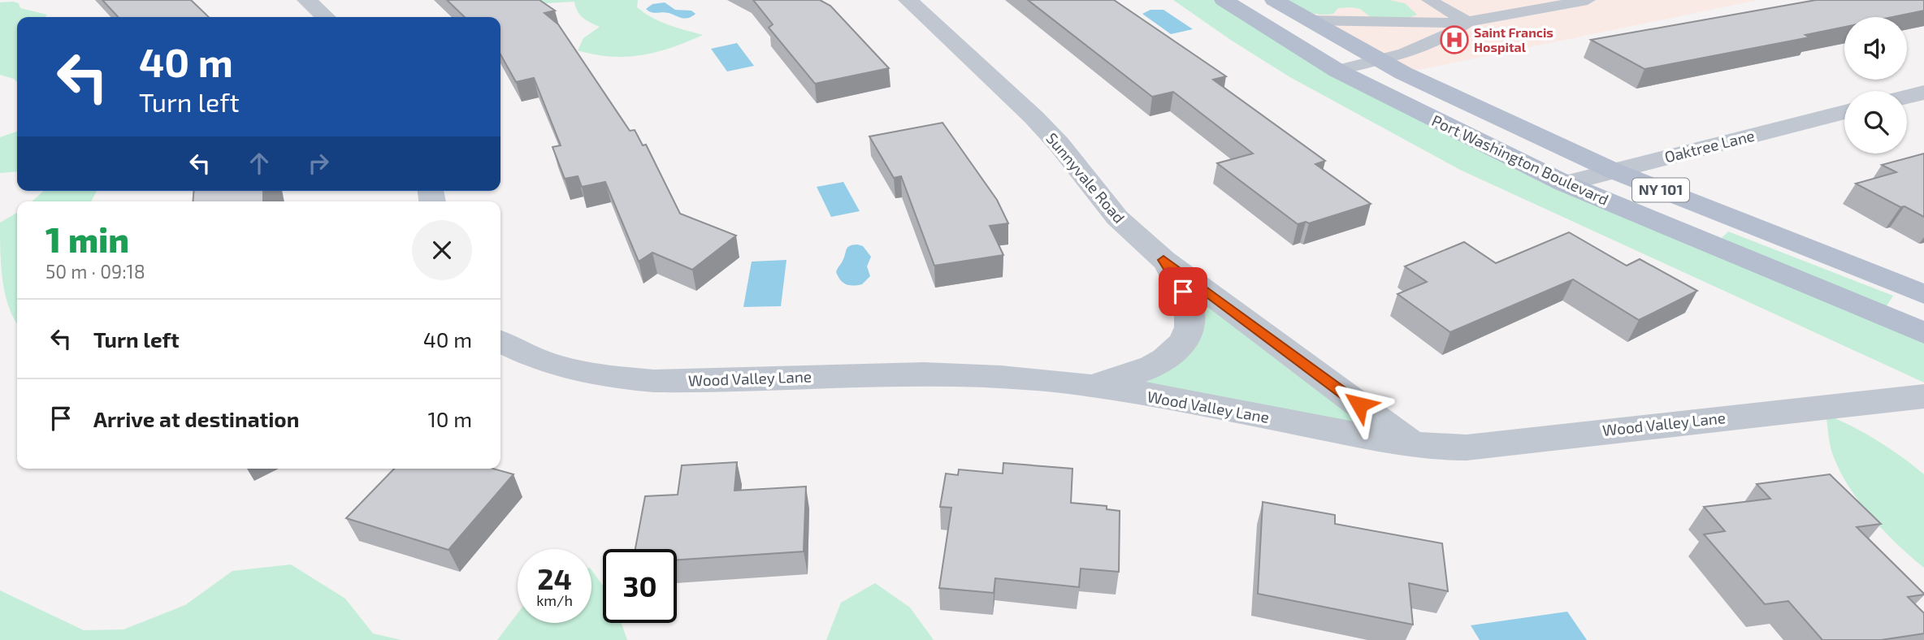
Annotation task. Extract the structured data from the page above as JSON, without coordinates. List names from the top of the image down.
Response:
{
  "streets": {
    "main road": ["Port Washington Boulevard", "NY 101"],
    "street": ["Oaktree Lane", "Sunnyvale Road", "Wood Valley Lane"]
  },
  "crossings": [
    ["Oaktree Lane", "Port Washington Boulevard"],
    ["Sunnyvale Road", "Wood Valley Lane"]
  ],
  "places": {
    "hospital": ["Saint Francis Hospital"]
  },
  "page": {
    "turn": ["40 m", "Turn left"],
    "heading": ["1 min", "50 m · 09:18"],
    "list": [
      {
        "name": "Turn left",
        "value": "40 m"
      },
      {
        "name": "Arrive at destination",
        "value": "10 m"
      }
    ],
    "speed": "24 km/h",
    "limit": "30"
  }
}
